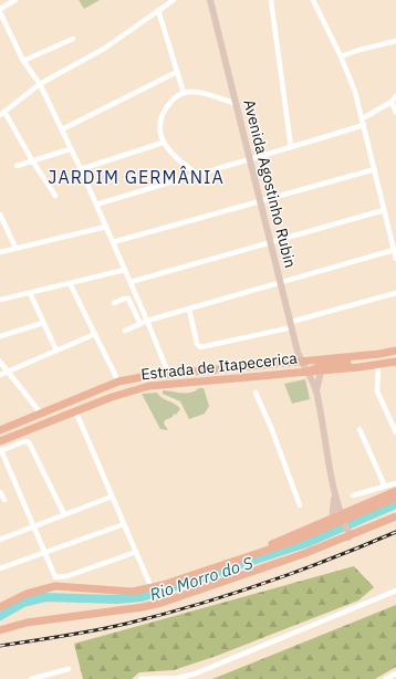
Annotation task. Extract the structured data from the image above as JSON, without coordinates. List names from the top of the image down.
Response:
{
  "streets": {
    "main road": ["Avenida Agostinho Rubin", "Estrada de Itapecerica"]
  },
  "crossings": [
    ["Avenida Agostinho Rubin", "Estrada de Itapecerica"]
  ],
  "districts": ["JARDIM GERMÂNIA"],
  "water": ["Rio Morro do S"]
}
